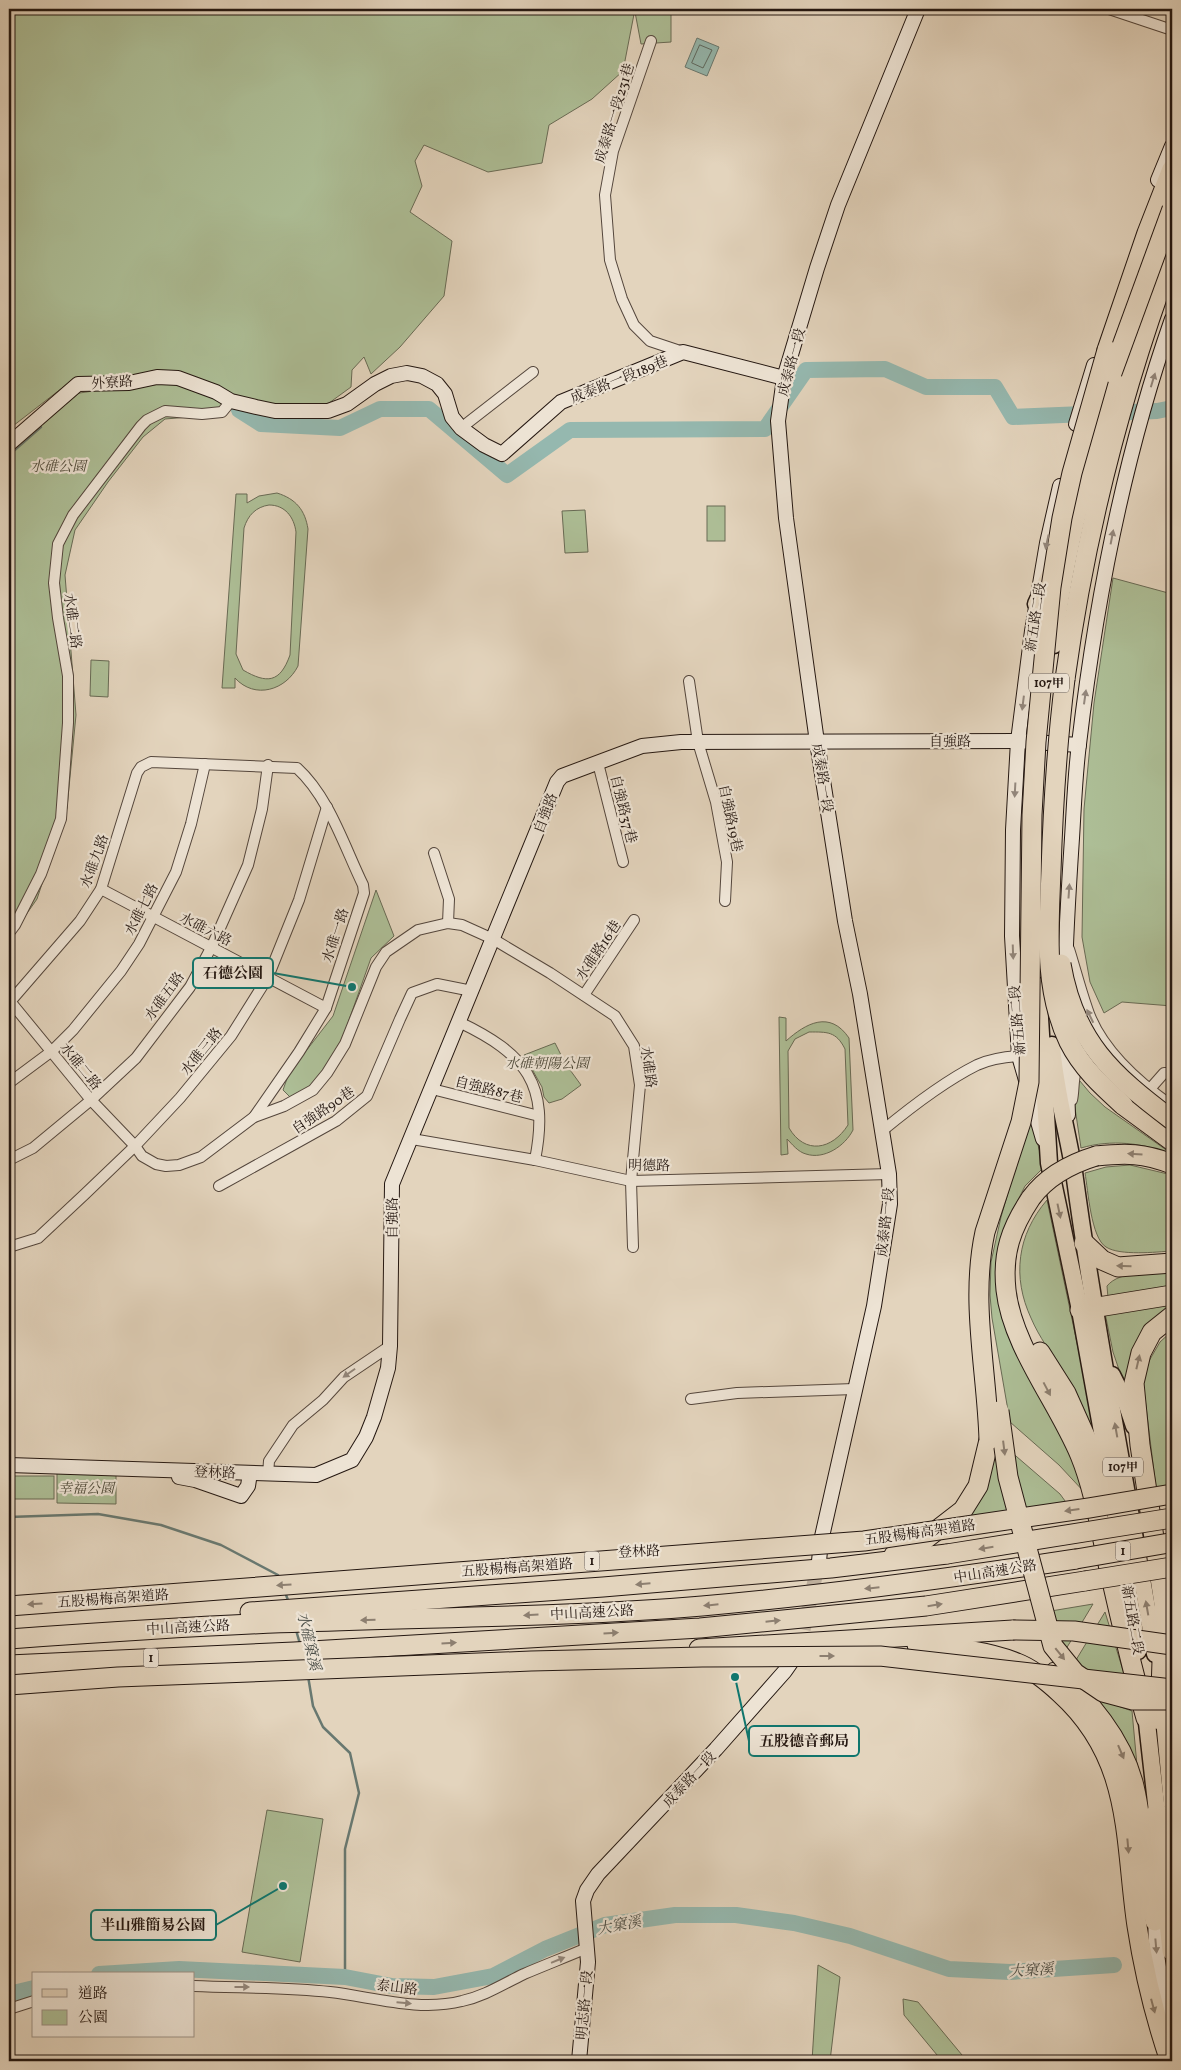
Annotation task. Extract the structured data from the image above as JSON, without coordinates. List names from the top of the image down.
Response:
{
  "streets": {
    "highway": ["五股楊梅高架道路", "1", "中山高速公路"],
    "main road": [
      "成泰路一段",
      "成泰路一段189巷",
      "外寮路",
      "新五路二段",
      "107甲",
      "自強路",
      "登林路",
      "明志路一段"
    ],
    "street": [
      "成泰路一段231巷",
      "水碓二路",
      "自強路37巷",
      "自強路19巷",
      "水碓九路",
      "水碓七路",
      "水碓六路",
      "水碓一路",
      "水碓路16巷",
      "水碓五路",
      "水碓三路",
      "水碓路",
      "自強路87巷",
      "自強路90巷",
      "明德路",
      "泰山路"
    ]
  },
  "crossings": [
    ["成泰路一段231巷", "成泰路一段189巷"],
    ["成泰路一段", "成泰路一段189巷"],
    ["成泰路一段", "自強路"],
    ["成泰路一段", "明德路"],
    ["成泰路一段", "登林路"],
    ["成泰路一段", "明志路一段"],
    ["成泰路一段189巷", "外寮路"],
    ["成泰路一段189巷", "水碓二路"],
    ["外寮路", "水碓二路"],
    ["新五路二段", "自強路"],
    ["新五路二段", "1"],
    ["水碓二路", "水碓九路"],
    ["水碓二路", "水碓七路"],
    ["水碓二路", "水碓一路"],
    ["水碓二路", "水碓五路"],
    ["水碓二路", "水碓三路"],
    ["自強路", "自強路37巷"],
    ["自強路", "自強路19巷"],
    ["自強路", "水碓一路"],
    ["自強路", "水碓路"],
    ["自強路", "自強路87巷"],
    ["自強路", "自強路90巷"],
    ["自強路", "明德路"],
    ["自強路", "登林路"],
    ["水碓九路", "水碓七路"],
    ["水碓九路", "水碓六路"],
    ["水碓七路", "水碓六路"],
    ["水碓六路", "水碓一路"],
    ["水碓六路", "水碓五路"],
    ["水碓六路", "水碓三路"],
    ["水碓一路", "水碓五路"],
    ["水碓一路", "水碓三路"],
    ["水碓一路", "水碓路"],
    ["水碓路16巷", "水碓路"],
    ["水碓路", "明德路"],
    ["泰山路", "明志路一段"]
  ],
  "one_way": ["泰山路"],
  "water": ["水確窠溪", "大窠溪"],
  "parks": ["水碓公園", "水碓朝陽公園", "幸福公園"],
  "places": ["石德公園", "五股德音郵局", "半山雅簡易公園"],
  "legend": ["道路", "公園"]
}
